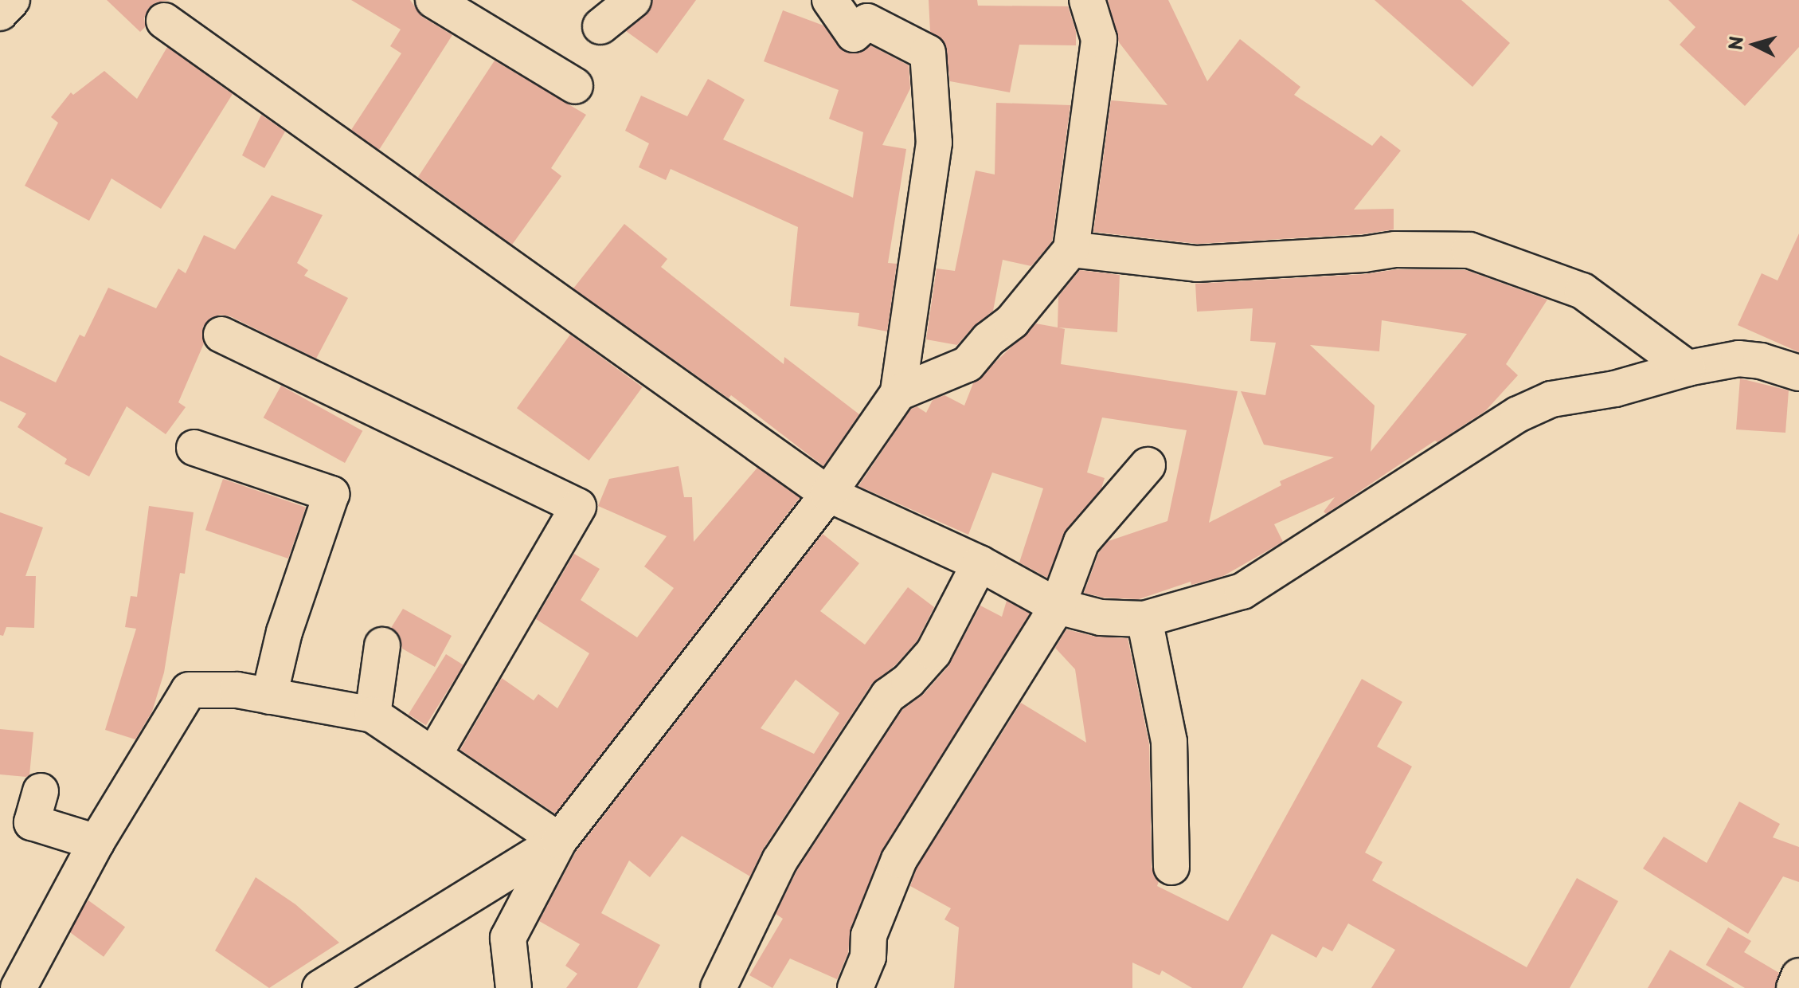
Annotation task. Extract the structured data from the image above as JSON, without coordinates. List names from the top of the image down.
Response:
{
  "north": "left"
}
